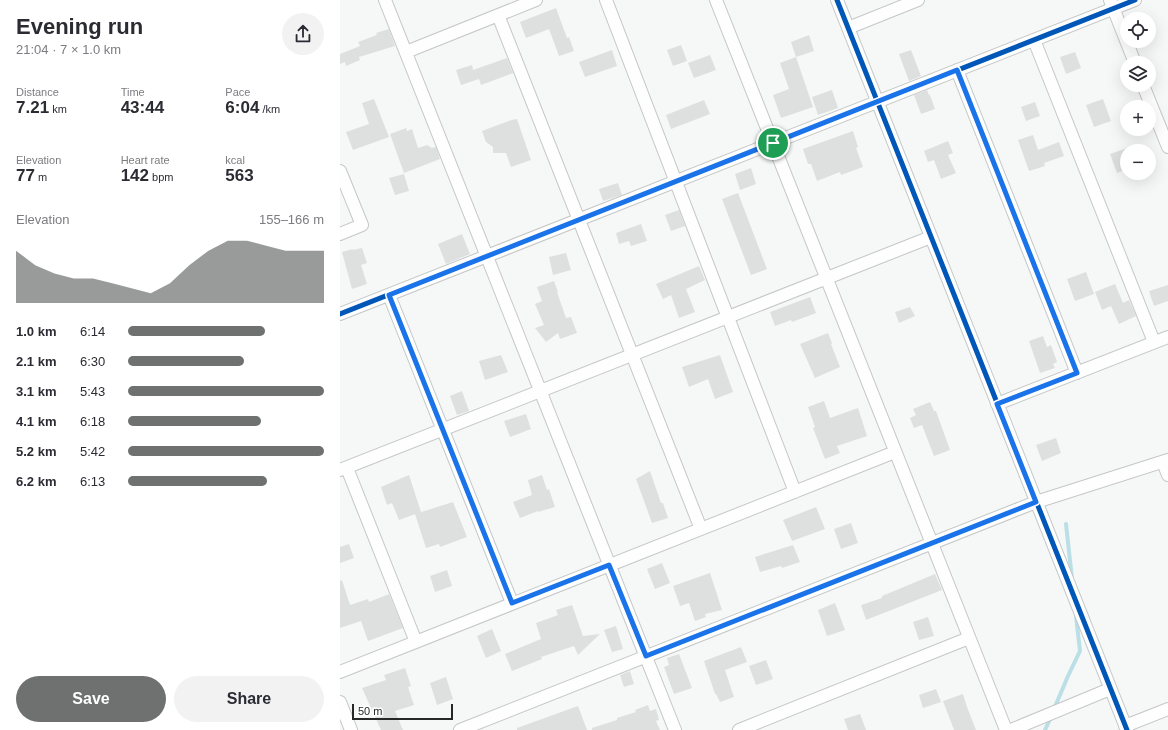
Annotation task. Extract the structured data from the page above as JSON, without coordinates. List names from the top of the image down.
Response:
{
  "scale_bar": "50 m",
  "page": {
    "heading": ["Evening run", "21:04 · 7 × 1.0 km"],
    "map_buttons": ["+", "−"],
    "stats": [
      ["Distance", "7.21 km"],
      ["Time", "43:44"],
      ["Pace", "6:04 /km"],
      ["Elevation", "77 m"],
      ["Heart rate", "142 bpm"],
      ["kcal", "563"]
    ],
    "chart": ["Elevation", "155–166 m"],
    "list": [
      {
        "name": "1.0 km",
        "note": "6:14"
      },
      {
        "name": "2.1 km",
        "note": "6:30"
      },
      {
        "name": "3.1 km",
        "note": "5:43"
      },
      {
        "name": "4.1 km",
        "note": "6:18"
      },
      {
        "name": "5.2 km",
        "note": "5:42"
      },
      {
        "name": "6.2 km",
        "note": "6:13"
      }
    ],
    "buttons": ["Save", "Share"],
    "scale": "50 m"
  }
}
